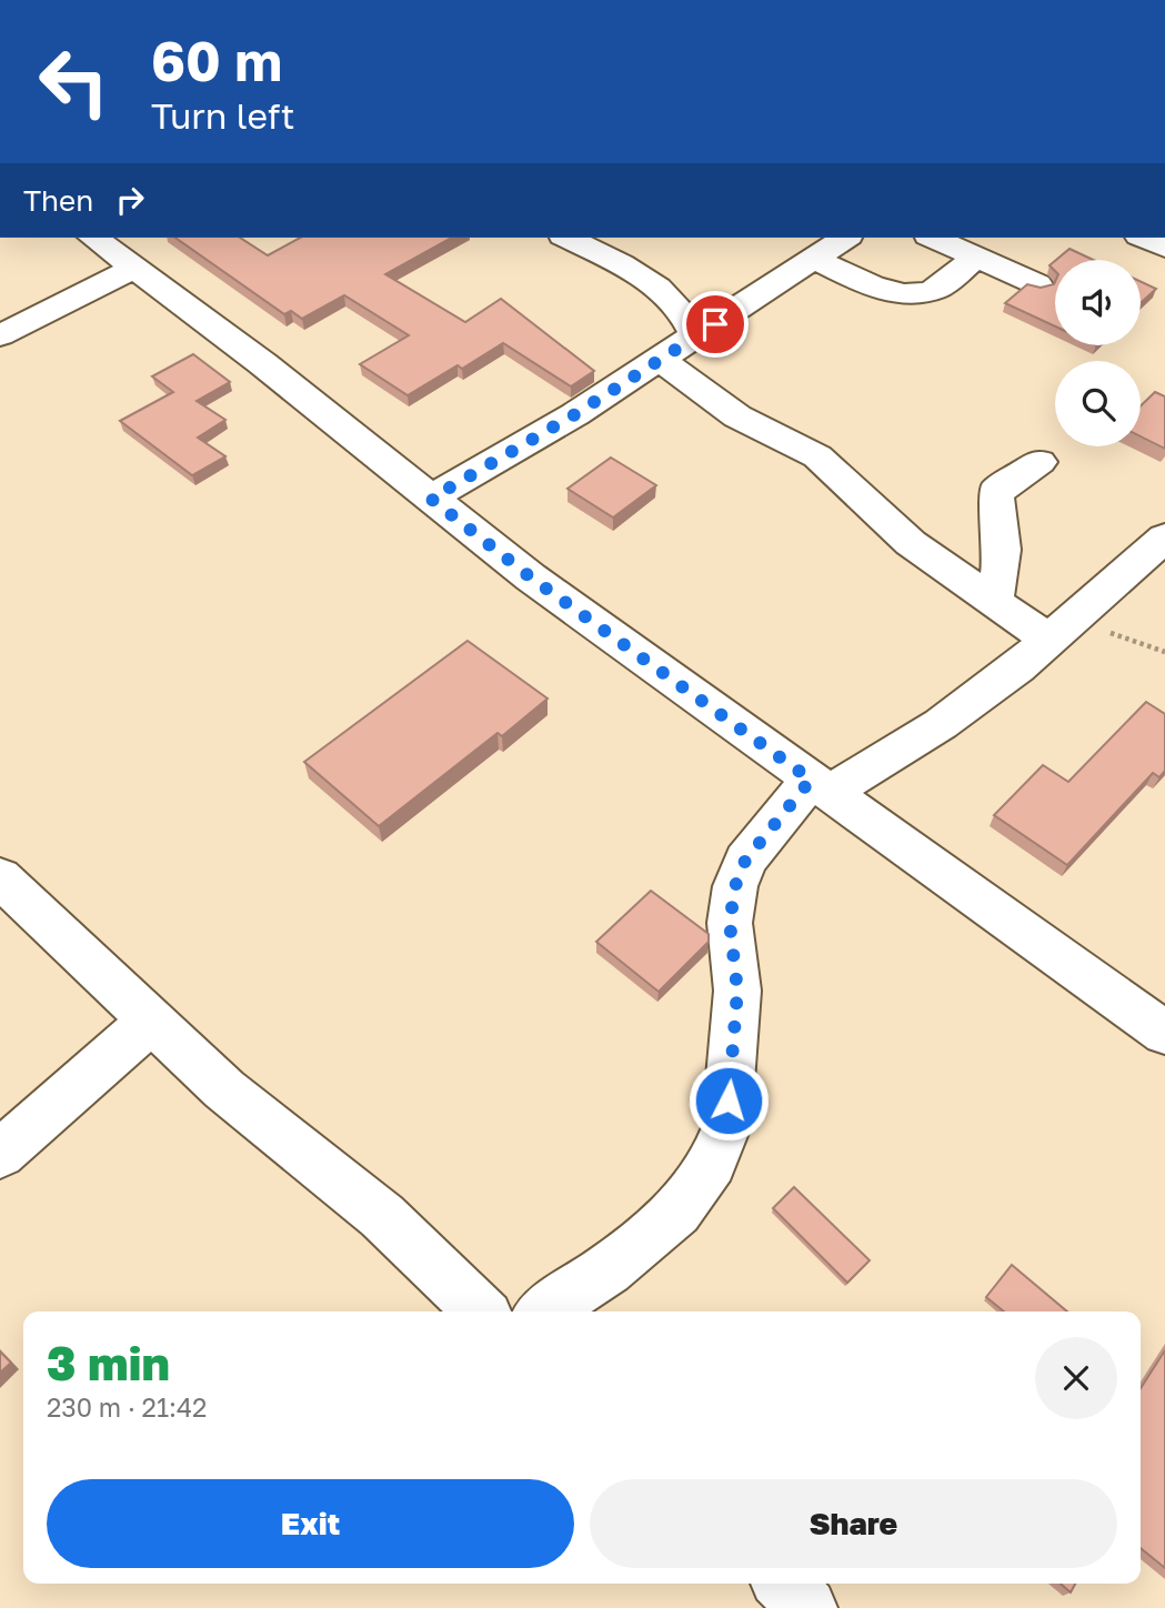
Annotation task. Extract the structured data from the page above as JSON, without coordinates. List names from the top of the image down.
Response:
{
  "page": {
    "turn": ["60 m", "Turn left"],
    "then": "Then",
    "heading": ["3 min", "230 m · 21:42"],
    "buttons": ["Exit", "Share"]
  }
}
